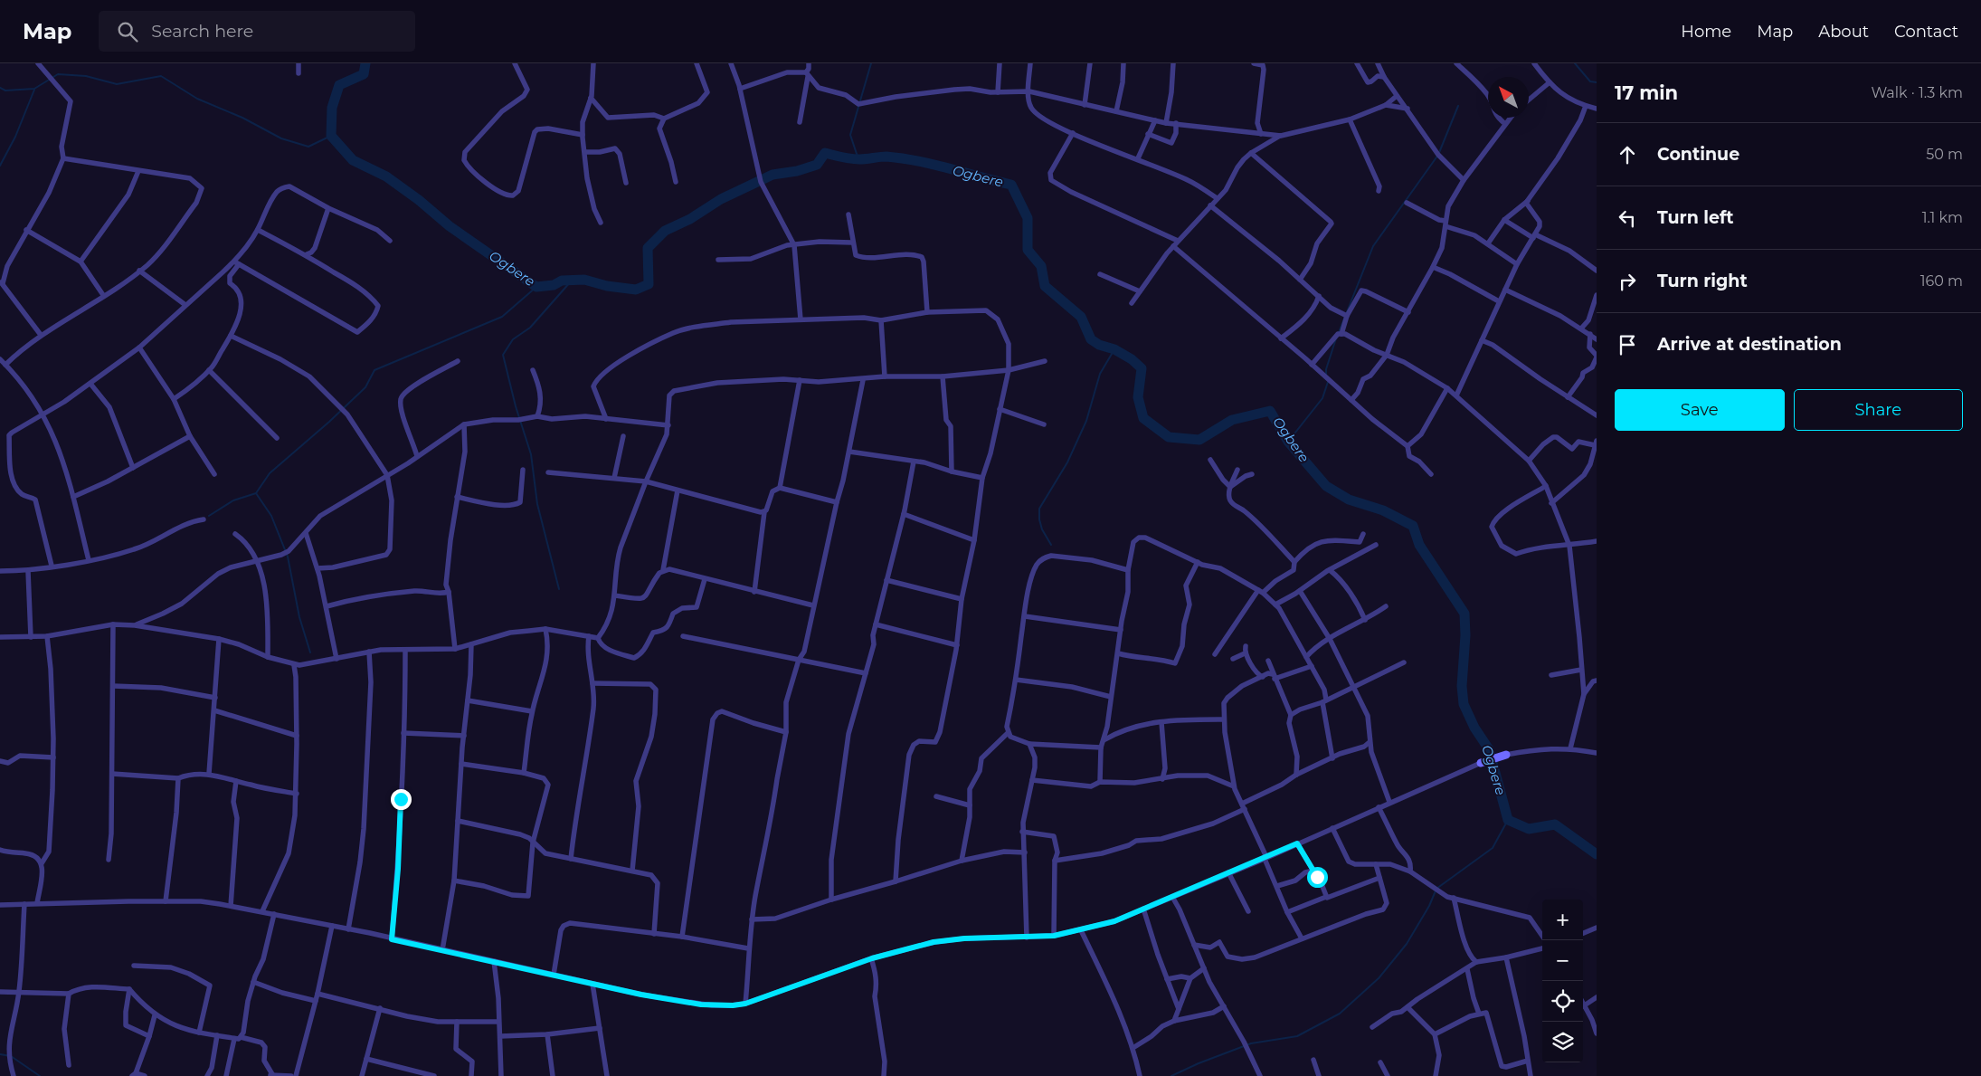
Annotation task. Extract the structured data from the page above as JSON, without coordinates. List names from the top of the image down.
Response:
{
  "water": ["Ogbere"],
  "north": "top left",
  "page": {
    "header": "Map",
    "search": "Search here",
    "nav": [
      "Home",
      "Map",
      "About",
      "Contact"
    ],
    "heading": ["17 min", "Walk · 1.3 km"],
    "list": [
      ["Continue", "50 m"],
      ["Turn left", "1.1 km"],
      ["Turn right", "160 m"],
      "Arrive at destination"
    ],
    "buttons": ["Save", "Share"],
    "map_buttons": ["+", "−"]
  }
}
